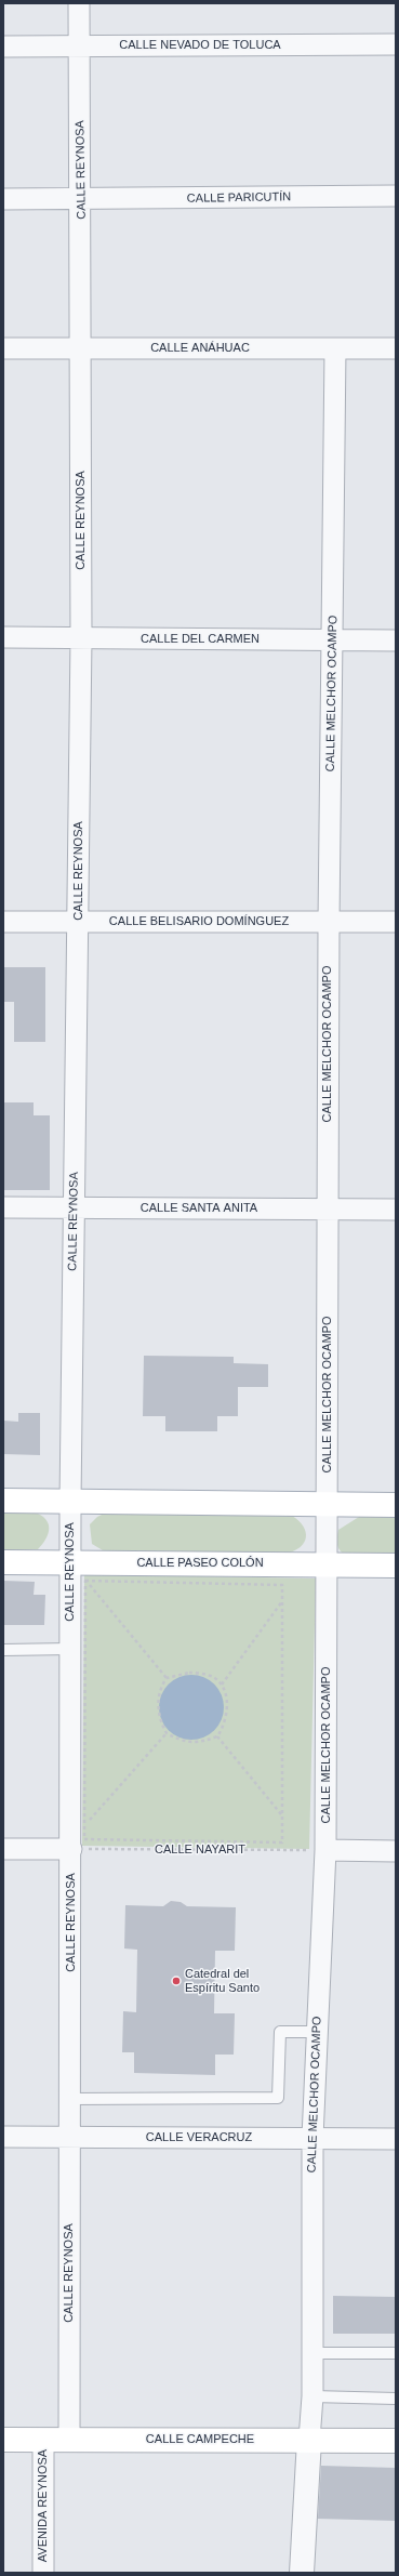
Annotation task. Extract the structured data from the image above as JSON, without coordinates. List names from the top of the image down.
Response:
{
  "streets": {
    "main road": ["CALLE PASEO COLÓN", "CALLE CAMPECHE"],
    "street": [
      "CALLE NEVADO DE TOLUCA",
      "CALLE REYNOSA",
      "CALLE PARICUTÍN",
      "CALLE ANÁHUAC",
      "CALLE DEL CARMEN",
      "CALLE MELCHOR OCAMPO",
      "CALLE BELISARIO DOMÍNGUEZ",
      "CALLE SANTA ANITA",
      "CALLE VERACRUZ",
      "AVENIDA REYNOSA"
    ],
    "path": ["CALLE NAYARIT"]
  },
  "crossings": [
    ["CALLE NEVADO DE TOLUCA", "CALLE REYNOSA"],
    ["CALLE REYNOSA", "CALLE PARICUTÍN"],
    ["CALLE REYNOSA", "CALLE ANÁHUAC"],
    ["CALLE REYNOSA", "CALLE DEL CARMEN"],
    ["CALLE REYNOSA", "CALLE BELISARIO DOMÍNGUEZ"],
    ["CALLE REYNOSA", "CALLE SANTA ANITA"],
    ["CALLE REYNOSA", "CALLE PASEO COLÓN"],
    ["CALLE REYNOSA", "CALLE NAYARIT"],
    ["CALLE REYNOSA", "CALLE VERACRUZ"],
    ["CALLE REYNOSA", "CALLE CAMPECHE"],
    ["CALLE ANÁHUAC", "CALLE MELCHOR OCAMPO"],
    ["CALLE DEL CARMEN", "CALLE MELCHOR OCAMPO"],
    ["CALLE MELCHOR OCAMPO", "CALLE BELISARIO DOMÍNGUEZ"],
    ["CALLE MELCHOR OCAMPO", "CALLE SANTA ANITA"],
    ["CALLE MELCHOR OCAMPO", "CALLE PASEO COLÓN"],
    ["CALLE MELCHOR OCAMPO", "CALLE NAYARIT"],
    ["CALLE MELCHOR OCAMPO", "CALLE VERACRUZ"],
    ["CALLE MELCHOR OCAMPO", "CALLE CAMPECHE"],
    ["CALLE CAMPECHE", "AVENIDA REYNOSA"]
  ],
  "places": ["Catedral del Espíritu Santo"]
}
